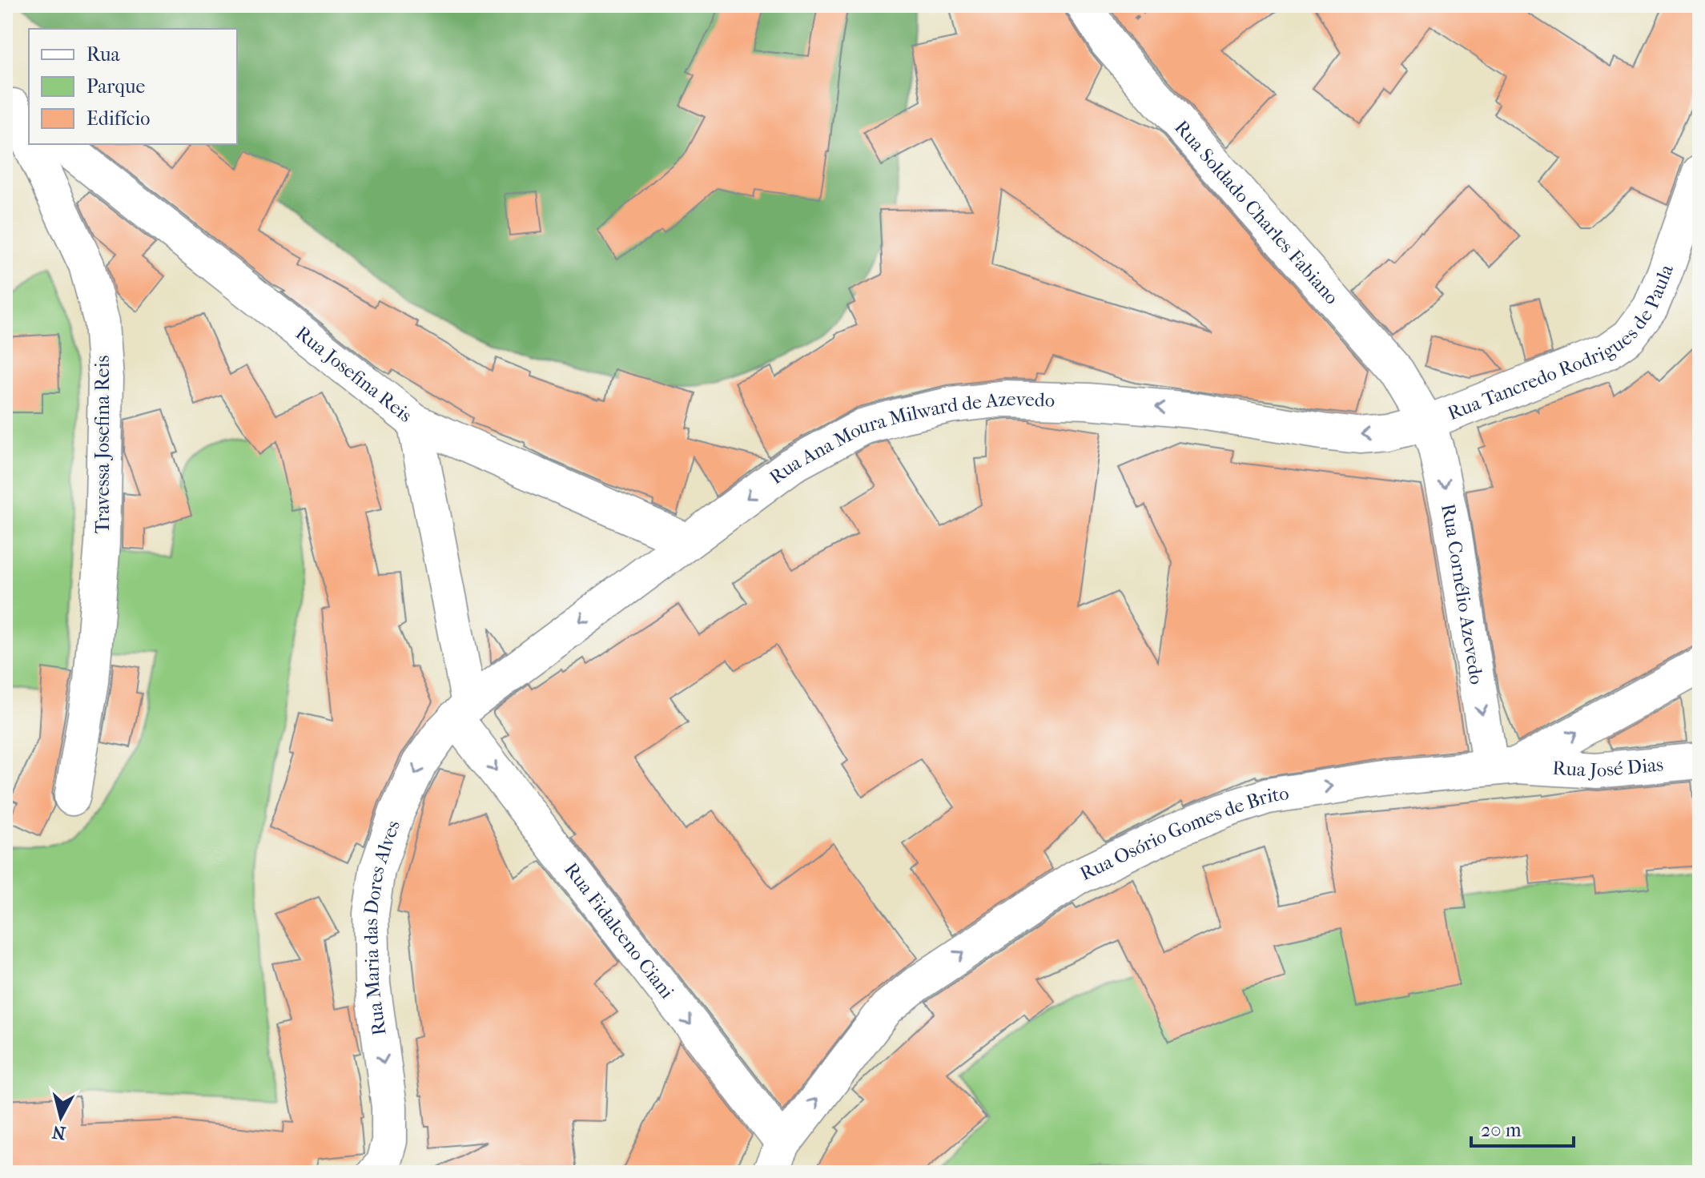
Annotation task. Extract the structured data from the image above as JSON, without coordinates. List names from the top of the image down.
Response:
{
  "streets": {
    "street": [
      "Rua Soldado Charles Fabiano",
      "Rua Tancredo Rodrigues de Paula",
      "Rua Josefina Reis",
      "Rua Ana Moura Milward de Azevedo",
      "Travessa Josefina Reis",
      "Rua Cornélio Azevedo",
      "Rua José Dias",
      "Rua Osório Gomes de Brito",
      "Rua Maria das Dores Alves",
      "Rua Fidalceno Ciani"
    ]
  },
  "crossings": [
    ["Rua Soldado Charles Fabiano", "Rua Tancredo Rodrigues de Paula"],
    ["Rua Soldado Charles Fabiano", "Rua Ana Moura Milward de Azevedo"],
    ["Rua Soldado Charles Fabiano", "Rua Cornélio Azevedo"],
    ["Rua Tancredo Rodrigues de Paula", "Rua Ana Moura Milward de Azevedo"],
    ["Rua Tancredo Rodrigues de Paula", "Rua Cornélio Azevedo"],
    ["Rua Josefina Reis", "Rua Ana Moura Milward de Azevedo"],
    ["Rua Ana Moura Milward de Azevedo", "Rua Cornélio Azevedo"],
    ["Rua Ana Moura Milward de Azevedo", "Rua Maria das Dores Alves"],
    ["Rua Ana Moura Milward de Azevedo", "Rua Fidalceno Ciani"],
    ["Rua Cornélio Azevedo", "Rua José Dias"],
    ["Rua Cornélio Azevedo", "Rua Osório Gomes de Brito"],
    ["Rua José Dias", "Rua Osório Gomes de Brito"],
    ["Rua Osório Gomes de Brito", "Rua Fidalceno Ciani"],
    ["Rua Maria das Dores Alves", "Rua Fidalceno Ciani"]
  ],
  "one_way": [
    "Rua Ana Moura Milward de Azevedo",
    "Rua Cornélio Azevedo",
    "Rua Osório Gomes de Brito",
    "Rua Maria das Dores Alves",
    "Rua Fidalceno Ciani"
  ],
  "legend": ["Rua", "Parque", "Edifício"],
  "scale_bar": "20 m",
  "north": "bottom"
}
